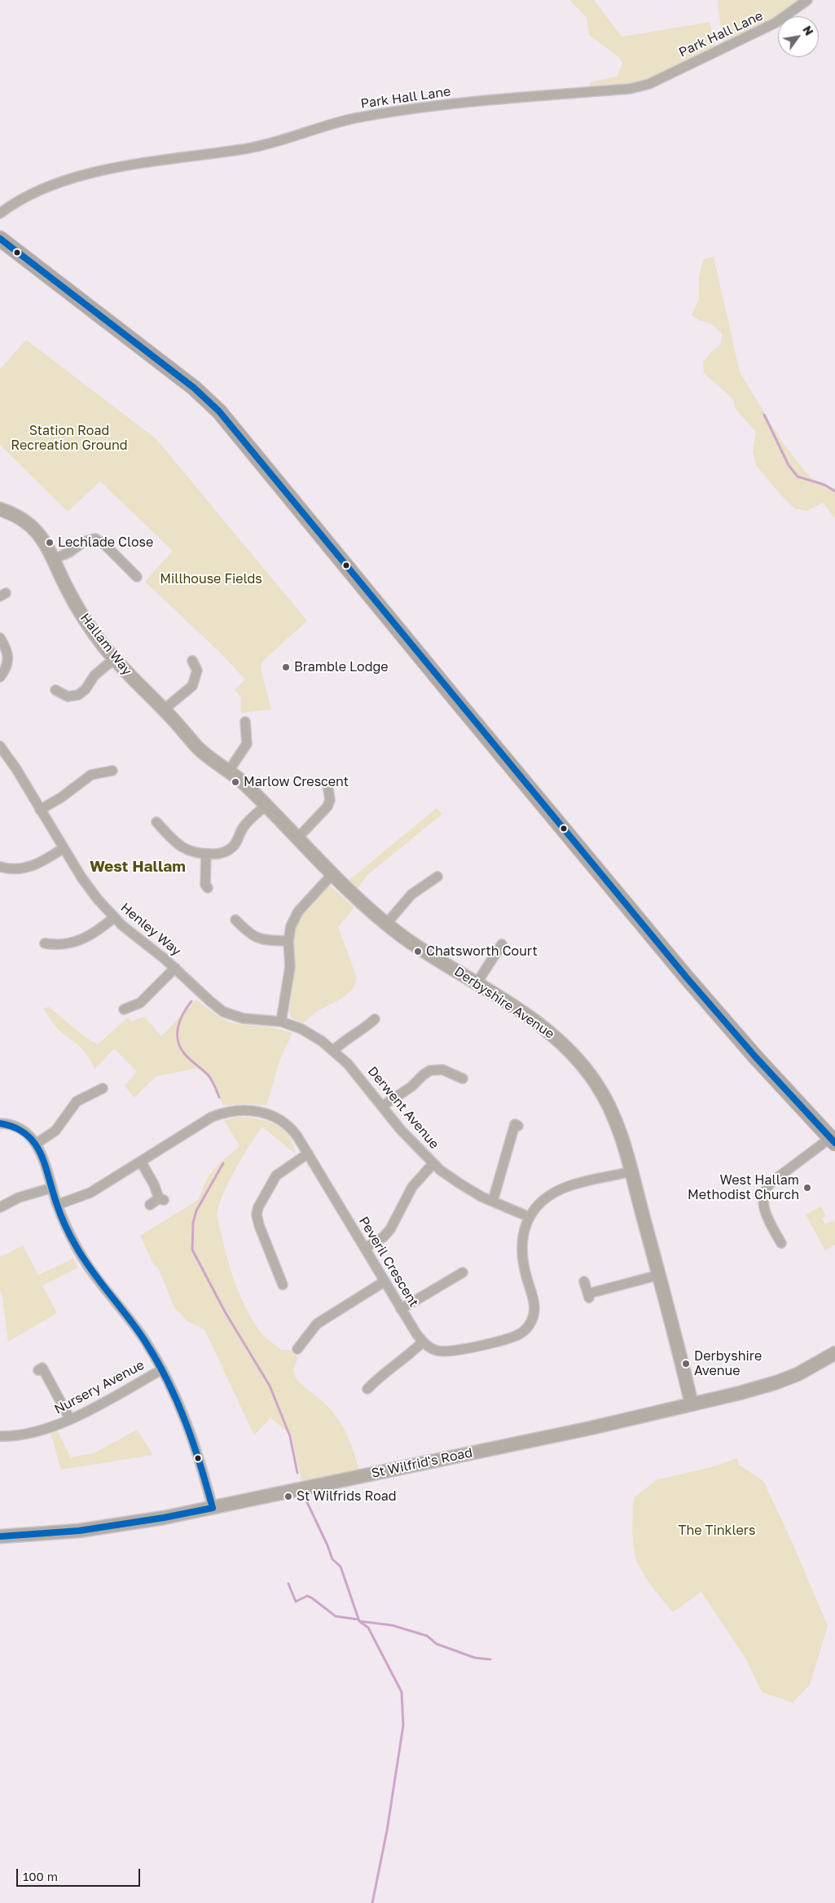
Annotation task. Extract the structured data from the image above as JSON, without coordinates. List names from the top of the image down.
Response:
{
  "streets": {
    "street": [
      "Park Hall Lane",
      "Hallam Way",
      "Henley Way",
      "Derbyshire Avenue",
      "Derwent Avenue",
      "Peveril Crescent",
      "Nursery Avenue",
      "St Wilfrid's Road"
    ]
  },
  "crossings": [
    ["Hallam Way", "Derbyshire Avenue"],
    ["Henley Way", "Derwent Avenue"],
    ["Derbyshire Avenue", "St Wilfrid's Road"]
  ],
  "districts": ["West Hallam"],
  "parks": ["Station Road Recreation Ground", "Millhouse Fields", "The Tinklers"],
  "places": [
    "Lechlade Close",
    "Bramble Lodge",
    "Marlow Crescent",
    "Chatsworth Court",
    "West Hallam Methodist Church",
    "Derbyshire Avenue",
    "St Wilfrids Road"
  ],
  "scale_bar": "100 m",
  "north": "top right"
}
